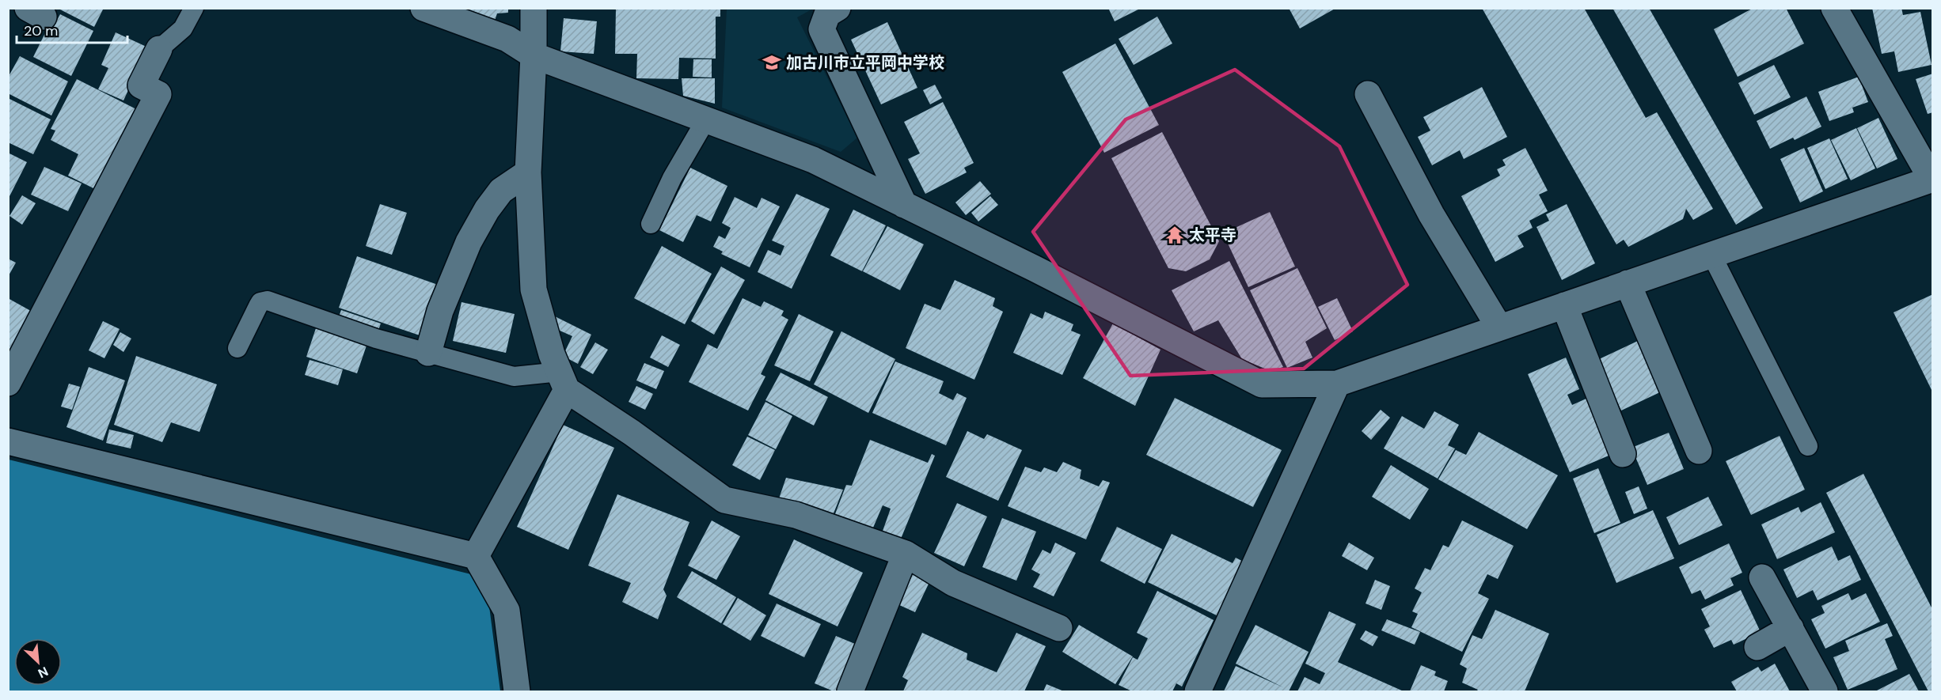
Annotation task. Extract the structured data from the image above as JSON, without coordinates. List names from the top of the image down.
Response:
{
  "places": {
    "school or university": ["加古川市立平岡中学校"],
    "temple": ["太平寺"]
  },
  "scale_bar": "20 m",
  "north": "bottom right"
}
